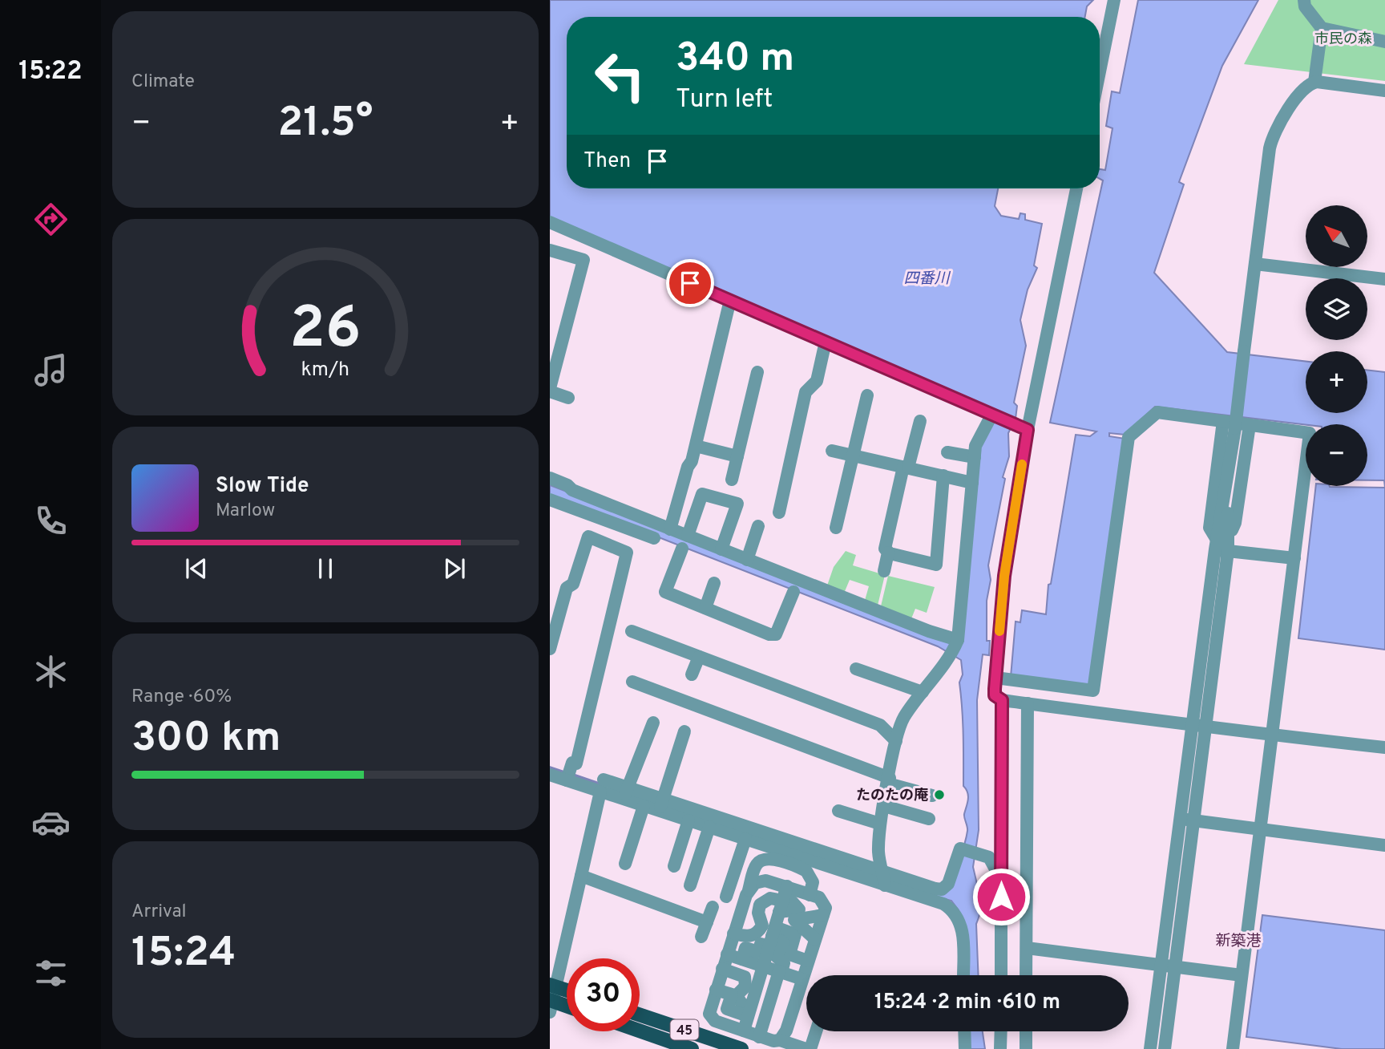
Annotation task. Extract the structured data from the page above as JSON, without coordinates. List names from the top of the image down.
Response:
{
  "streets": {
    "main road": ["45"]
  },
  "districts": ["新築港"],
  "water": ["四番川"],
  "parks": ["市民の森"],
  "places": ["たのたの庵"],
  "north": "top left",
  "page": {
    "tabs": "15:22",
    "tile": [
      "Climate",
      ["Range · 60%", "300 km"],
      ["Arrival", "15:24"]
    ],
    "turn": ["340 m", "Turn left"],
    "heat": ["−", "21.5°", "+"],
    "then": "Then",
    "map_buttons": ["+", "−"],
    "song": ["Slow Tide", "Marlow"],
    "limit": "30",
    "trip": "15:24 · 2 min · 610 m",
    "gauge": ["26", "km/h"]
  }
}
